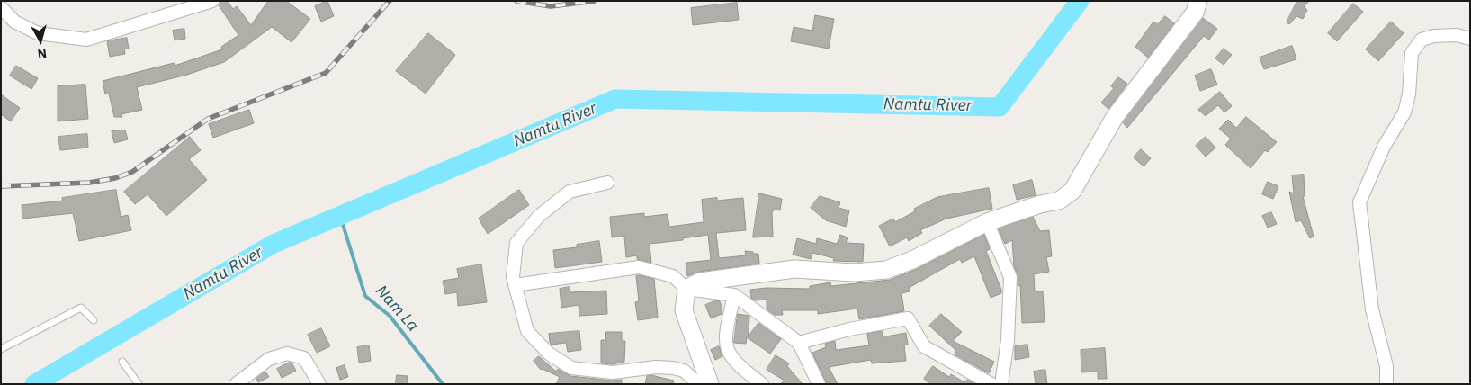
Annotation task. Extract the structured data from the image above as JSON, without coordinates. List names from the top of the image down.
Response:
{
  "water": ["Namtu River", "Nam La"],
  "north": "bottom"
}
